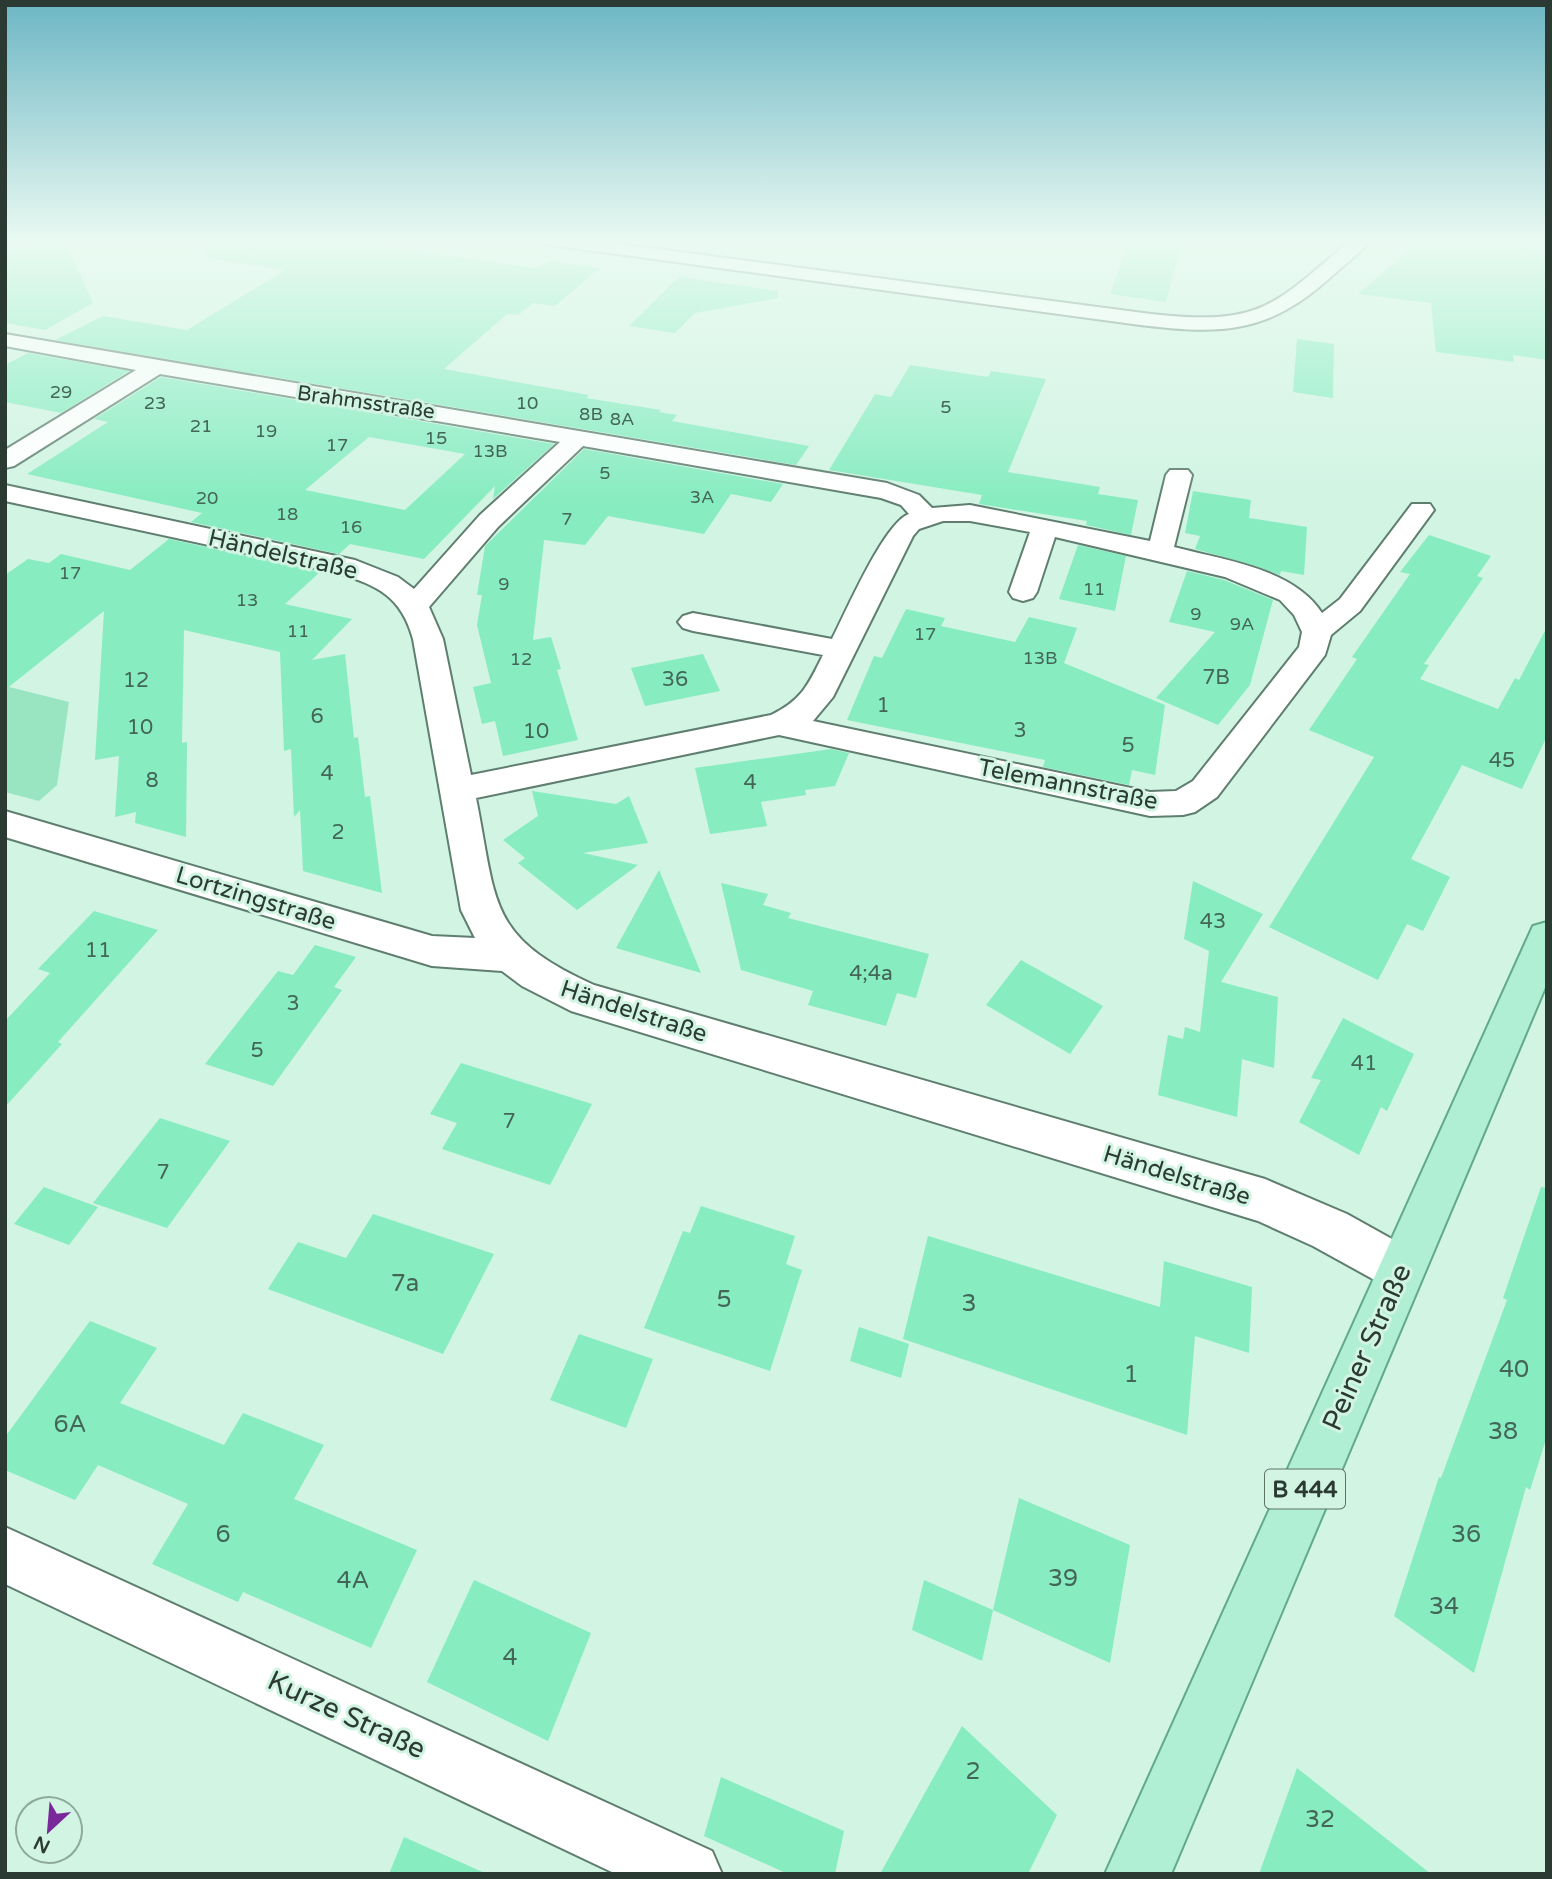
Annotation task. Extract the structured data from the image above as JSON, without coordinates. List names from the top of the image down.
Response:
{
  "streets": {
    "main road": ["Peiner Straße", "B 444"],
    "street": [
      "Brahmsstraße",
      "Händelstraße",
      "Telemannstraße",
      "Lortzingstraße",
      "Kurze Straße"
    ]
  },
  "crossings": [
    ["Brahmsstraße", "Telemannstraße"],
    ["Händelstraße", "Telemannstraße"],
    ["Händelstraße", "Lortzingstraße"],
    ["Händelstraße", "Peiner Straße"]
  ],
  "house_numbers": [
    "29",
    "23",
    "10",
    "5",
    "8B",
    "8A",
    "21",
    "19",
    "15",
    "17",
    "13B",
    "5",
    "3A",
    "20",
    "18",
    "7",
    "16",
    "17",
    "9",
    "11",
    "13",
    "9",
    "9A",
    "11",
    "17",
    "13B",
    "12",
    "7B",
    "36",
    "12",
    "1",
    "6",
    "10",
    "3",
    "10",
    "5",
    "45",
    "4",
    "8",
    "4",
    "2",
    "43",
    "11",
    "4;4a",
    "3",
    "5",
    "41",
    "7",
    "7",
    "7a",
    "5",
    "3",
    "40",
    "1",
    "6A",
    "38",
    "6",
    "36",
    "39",
    "4A",
    "34",
    "4",
    "2",
    "32"
  ],
  "north": "bottom left"
}
